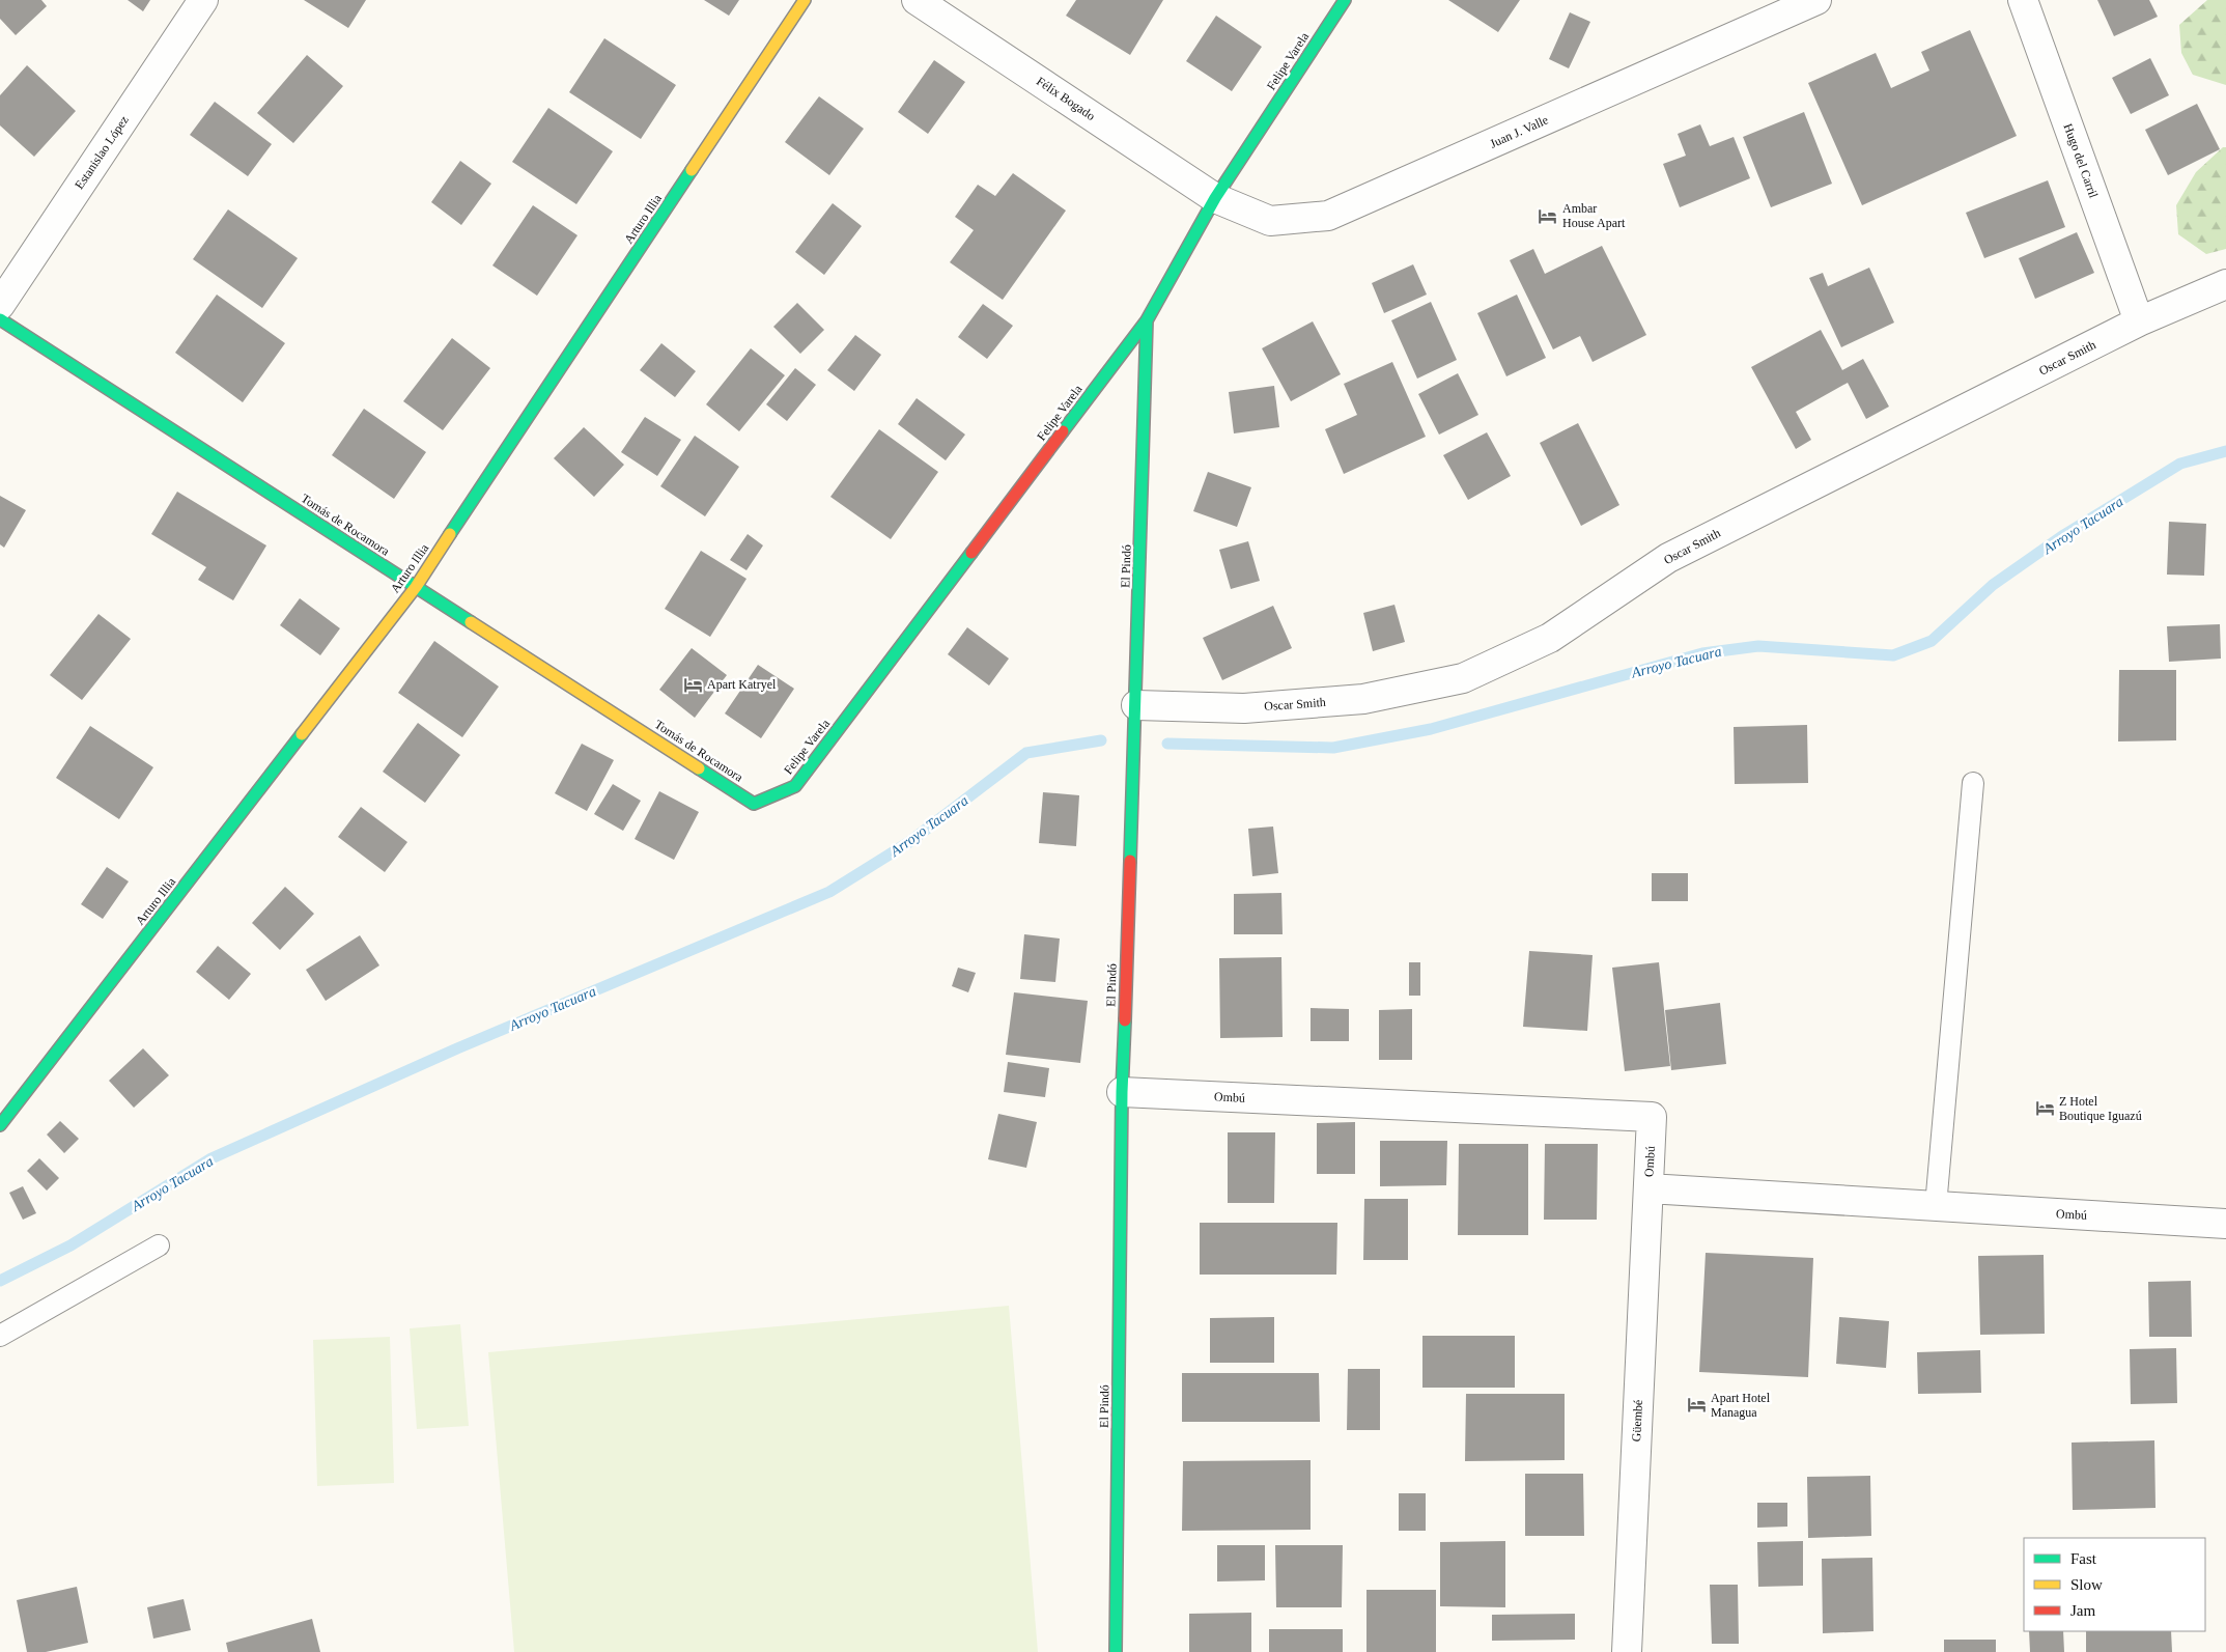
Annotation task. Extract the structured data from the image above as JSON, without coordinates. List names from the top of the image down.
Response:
{
  "streets": {
    "street": [
      "Felipe Varela",
      "Félix Bogado",
      "Juan J. Valle",
      "Estanislao López",
      "Hugo del Carril",
      "Arturo Illia",
      "Oscar Smith",
      "Tomás de Rocamora",
      "El Pindó",
      "Ombú",
      "Güembé"
    ]
  },
  "crossings": [
    ["Felipe Varela", "Félix Bogado"],
    ["Felipe Varela", "Juan J. Valle"],
    ["Felipe Varela", "Tomás de Rocamora"],
    ["Felipe Varela", "El Pindó"],
    ["Félix Bogado", "Juan J. Valle"],
    ["Hugo del Carril", "Oscar Smith"],
    ["Arturo Illia", "Tomás de Rocamora"],
    ["Oscar Smith", "El Pindó"],
    ["El Pindó", "Ombú"],
    ["Ombú", "Güembé"]
  ],
  "water": ["Arroyo Tacuara"],
  "places": {
    "hotel": [
      "Ambar House Apart",
      "Apart Katryel",
      "Z Hotel Boutique Iguazú",
      "Apart Hotel Managua"
    ]
  },
  "legend": ["Fast", "Slow", "Jam"]
}
